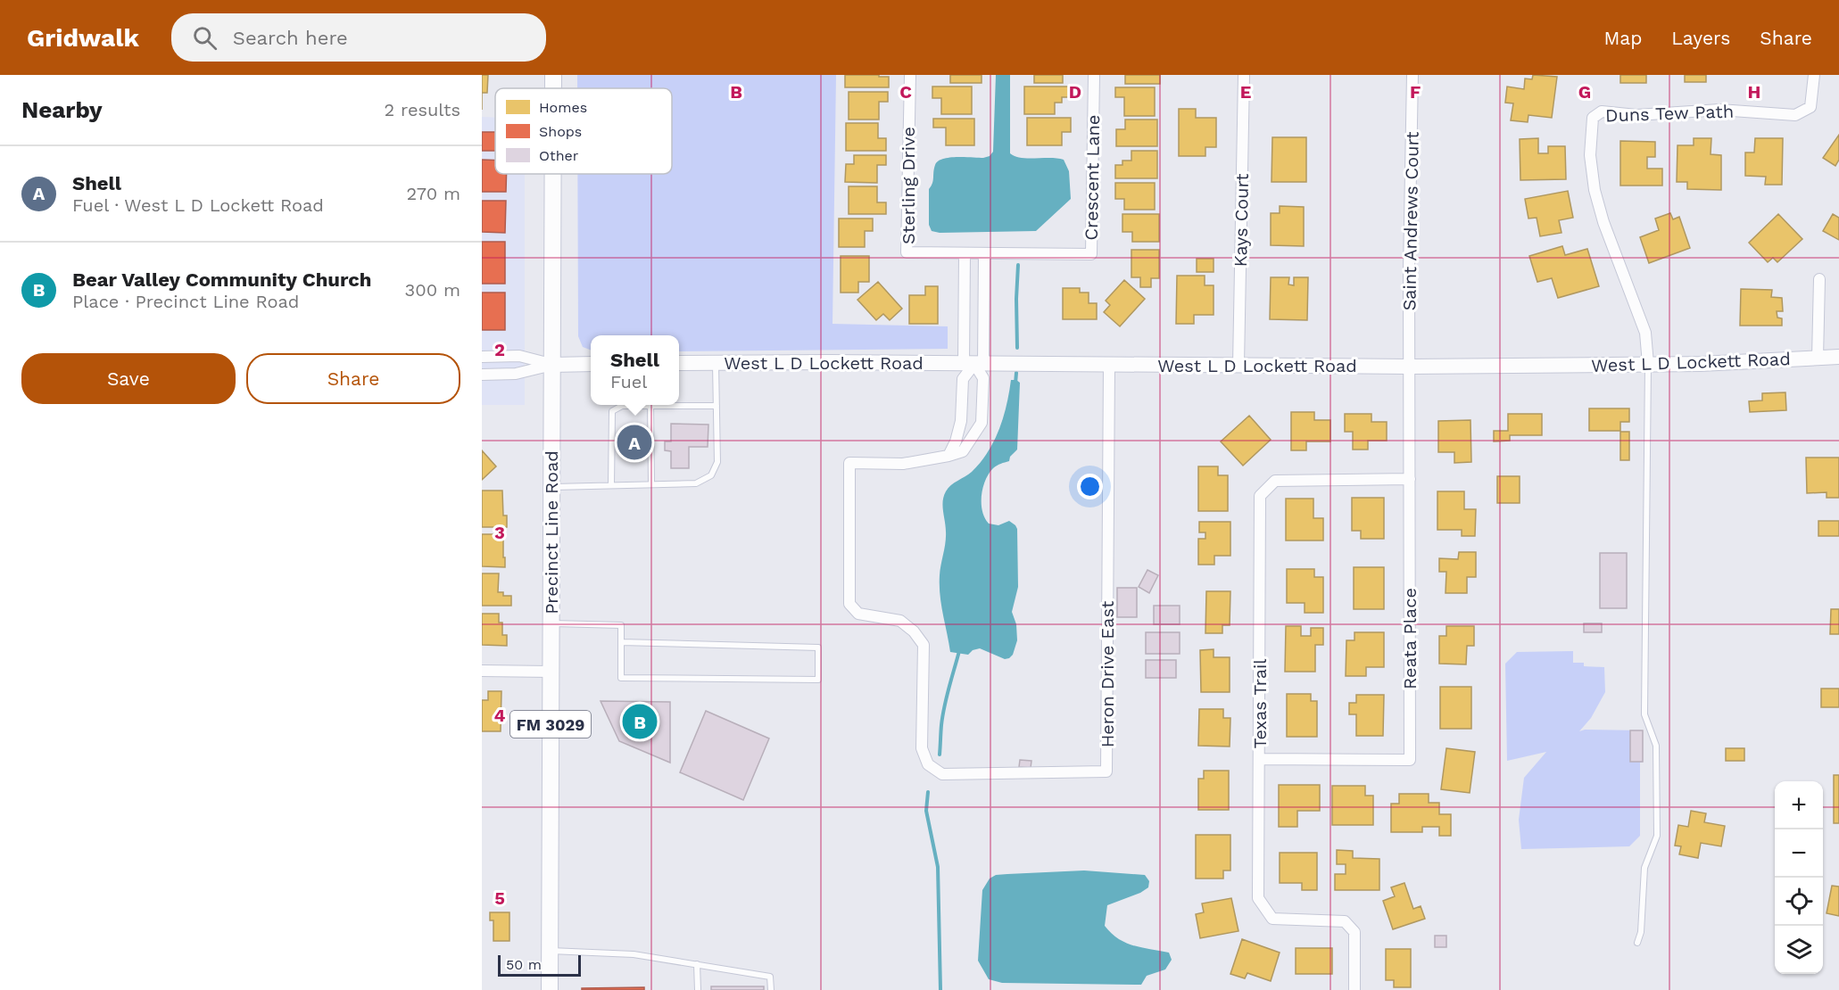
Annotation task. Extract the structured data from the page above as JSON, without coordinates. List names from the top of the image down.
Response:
{
  "streets": {
    "main road": ["West L D Lockett Road", "Precinct Line Road", "FM 3029"],
    "street": [
      "Duns Tew Path",
      "Crescent Lane",
      "Sterling Drive",
      "Kays Court",
      "Saint Andrews Court",
      "Reata Place",
      "Heron Drive East",
      "Texas Trail"
    ]
  },
  "crossings": [
    ["Duns Tew Path", "West L D Lockett Road"],
    ["Crescent Lane", "Sterling Drive"],
    ["Kays Court", "West L D Lockett Road"],
    ["Saint Andrews Court", "West L D Lockett Road"],
    ["Saint Andrews Court", "Reata Place"],
    ["West L D Lockett Road", "Reata Place"],
    ["West L D Lockett Road", "Heron Drive East"],
    ["Reata Place", "Texas Trail"]
  ],
  "legend": ["Homes", "Shops", "Other"],
  "scale_bar": "50 m",
  "page": {
    "header": "Gridwalk",
    "search": "Search here",
    "nav": ["Map", "Layers", "Share"],
    "heading": ["Nearby", "2 results"],
    "list": [
      {
        "mark": "A",
        "name": "Shell",
        "note": "Fuel · West L D Lockett Road",
        "value": "270 m"
      },
      {
        "mark": "B",
        "name": "Bear Valley Community Church",
        "note": "Place · Precinct Line Road",
        "value": "300 m"
      }
    ],
    "popup": ["Shell", "Fuel"],
    "buttons": ["Save", "Share"],
    "pins": ["A", "B"],
    "map_buttons": ["+", "−"],
    "scale": "50 m"
  },
  "grid": {
    "columns": [
      "B",
      "C",
      "D",
      "E",
      "F",
      "G",
      "H"
    ],
    "rows": [
      "2",
      "3",
      "4",
      "5"
    ]
  }
}
